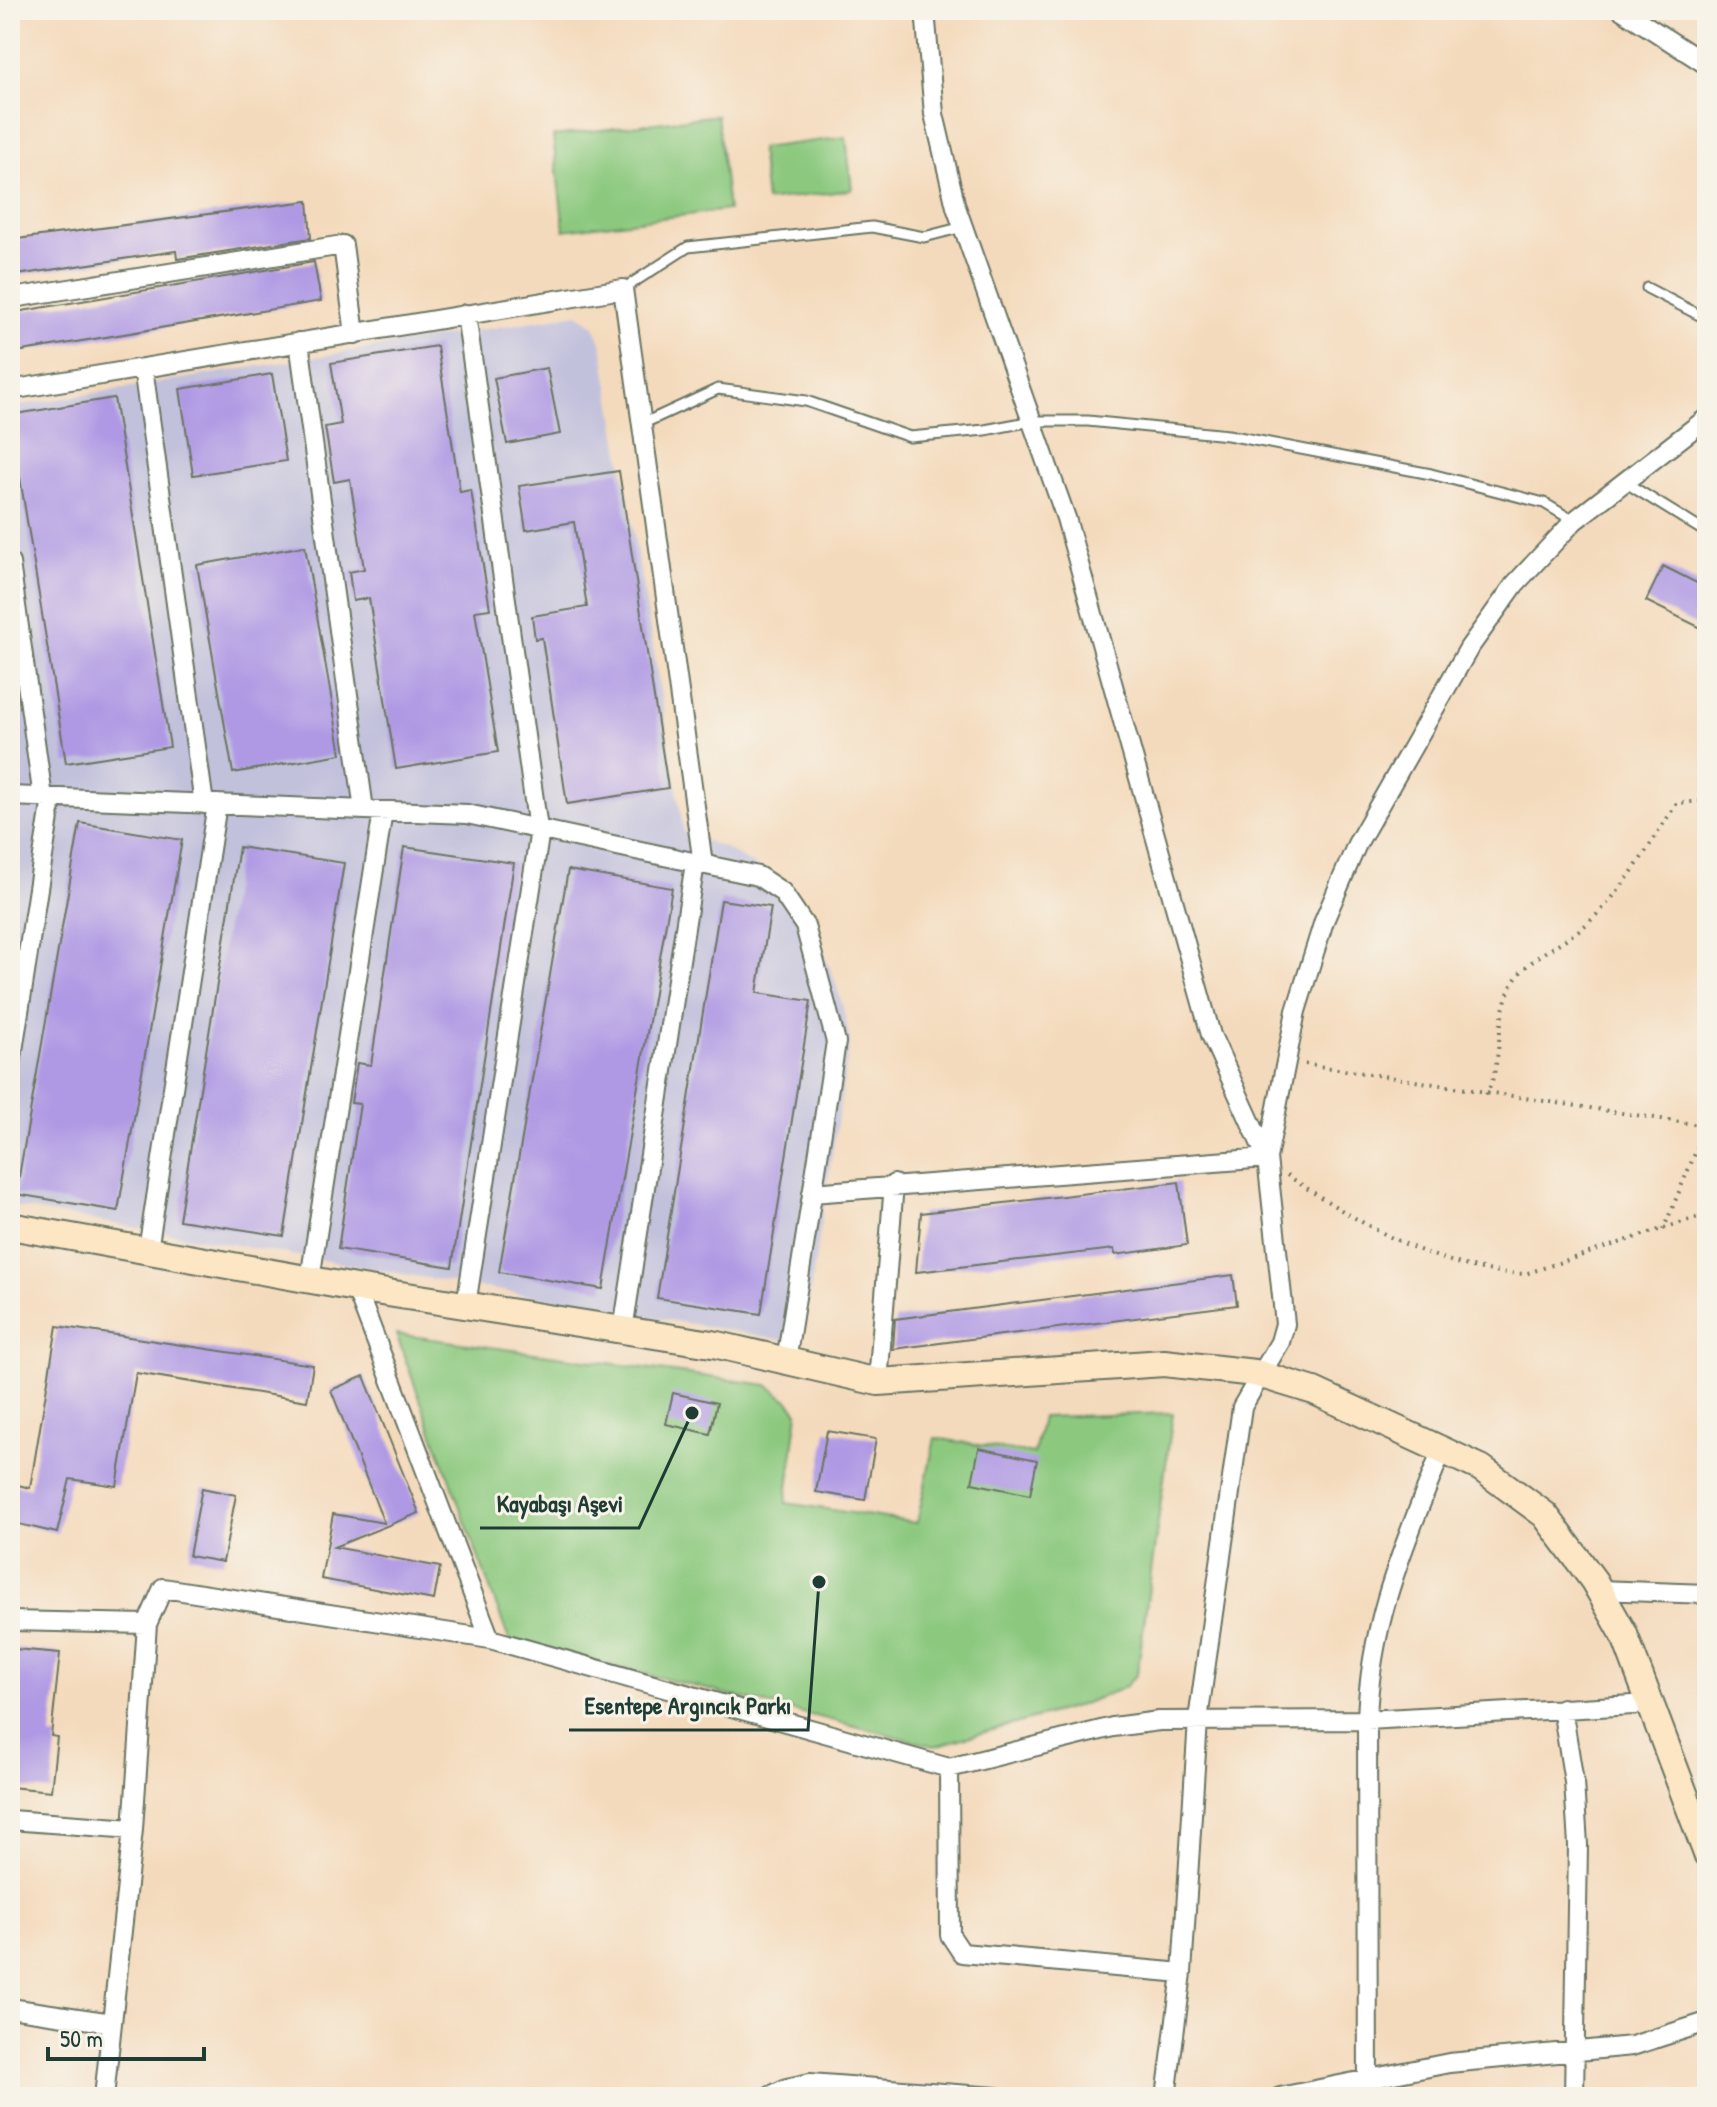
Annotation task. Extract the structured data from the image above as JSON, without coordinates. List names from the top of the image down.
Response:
{
  "places": ["Kayabaşı Aşevi", "Esentepe Argıncık Parkı"],
  "scale_bar": "50 m"
}
